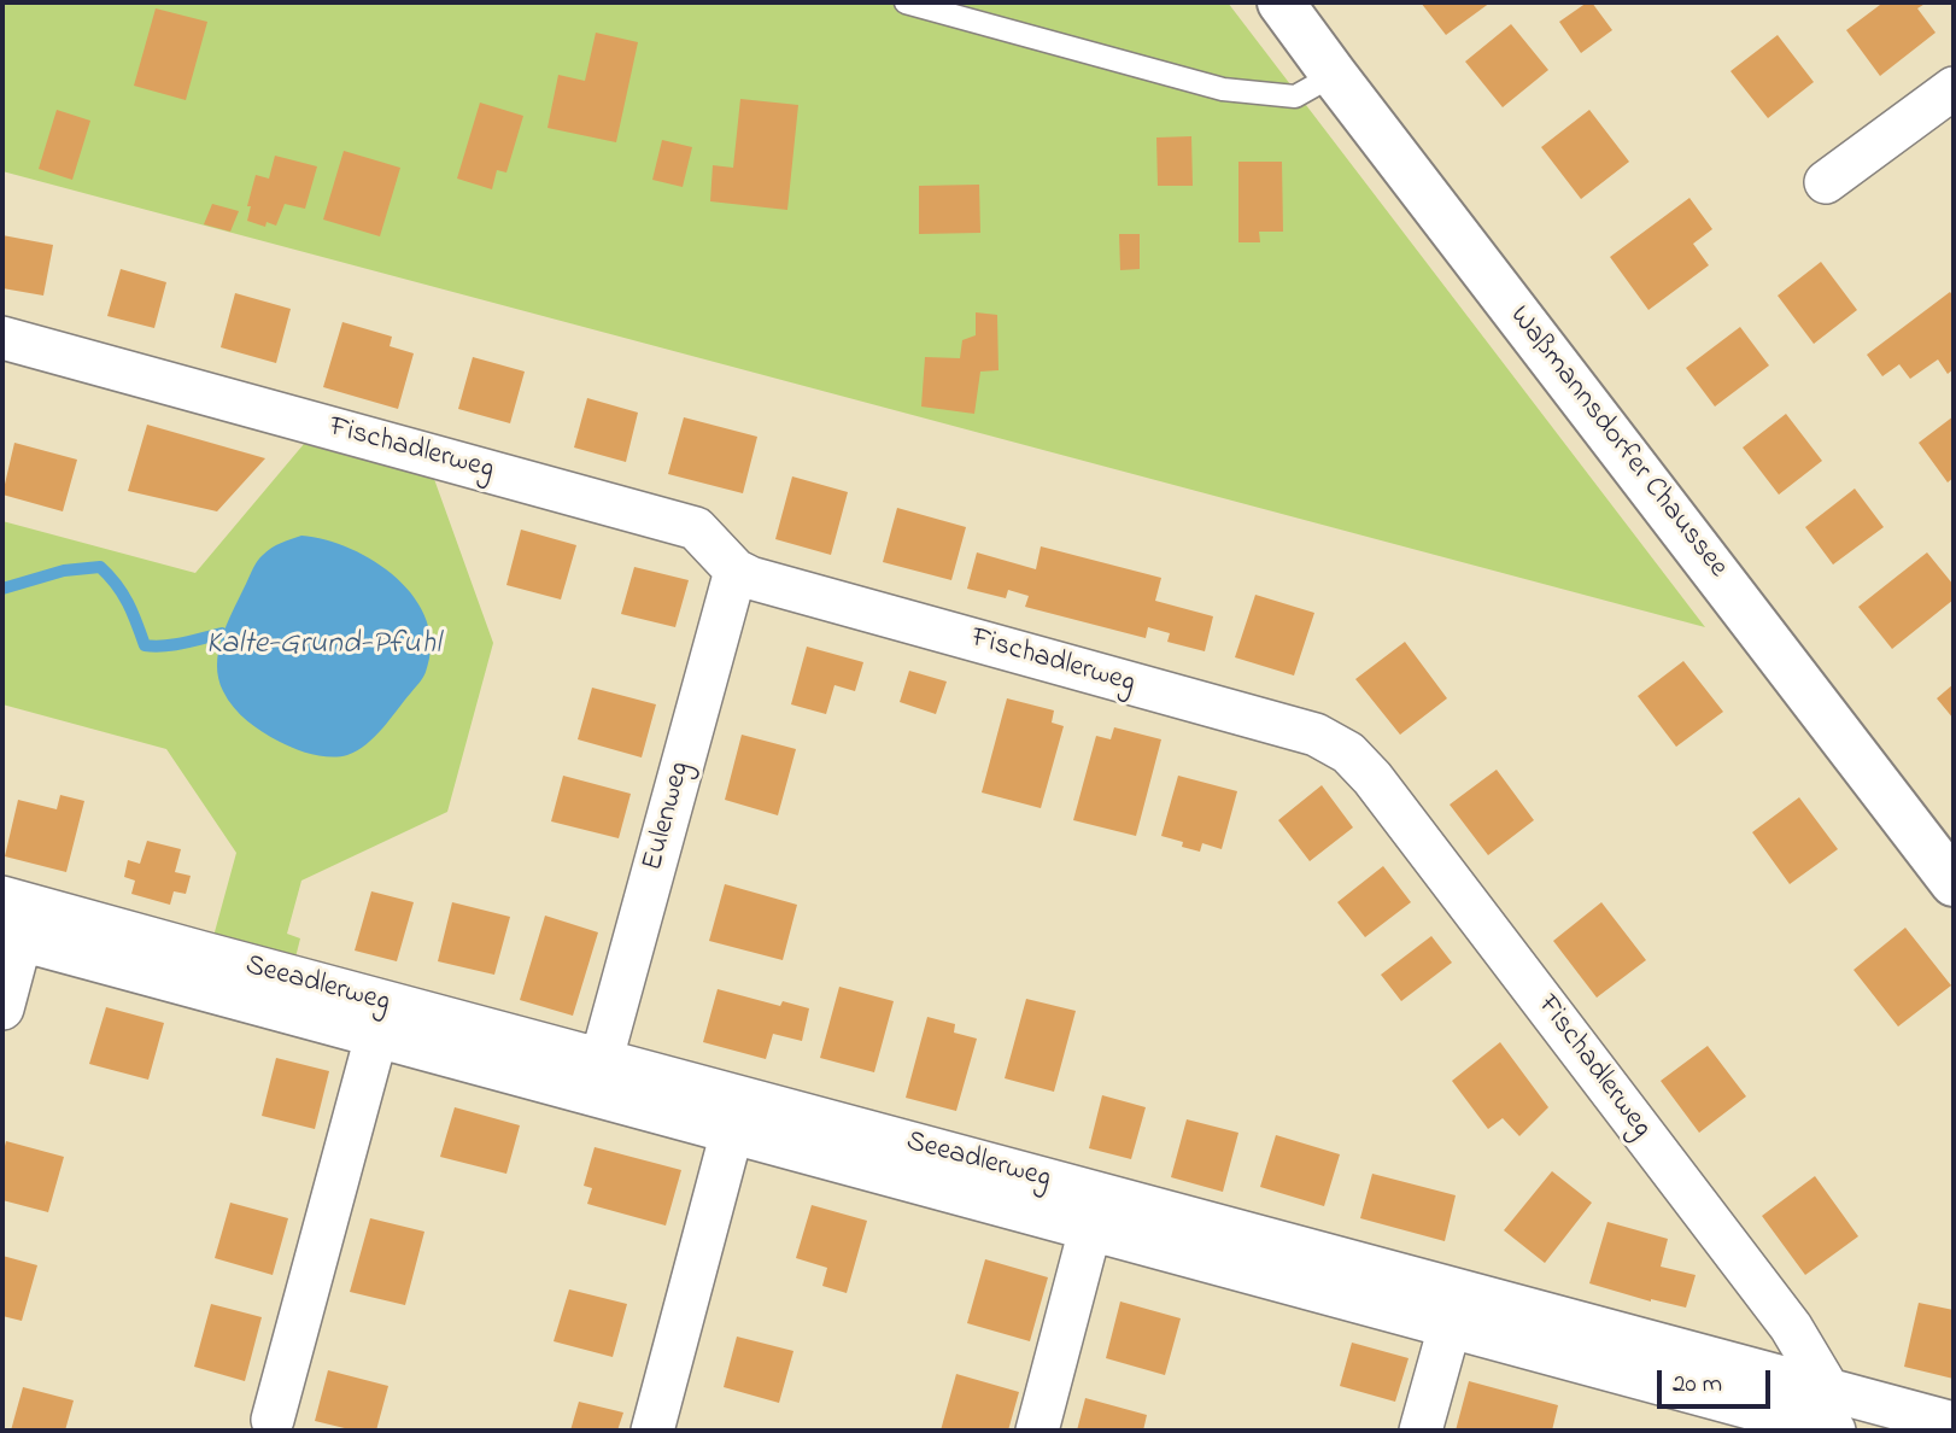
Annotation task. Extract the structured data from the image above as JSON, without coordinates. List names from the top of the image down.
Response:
{
  "streets": {
    "street": [
      "Waßmannsdorfer Chaussee",
      "Fischadlerweg",
      "Eulenweg",
      "Seeadlerweg"
    ]
  },
  "crossings": [
    ["Fischadlerweg", "Eulenweg"],
    ["Fischadlerweg", "Seeadlerweg"],
    ["Eulenweg", "Seeadlerweg"]
  ],
  "water": ["Kalte-Grund-Pfuhl"],
  "scale_bar": "20 m"
}
